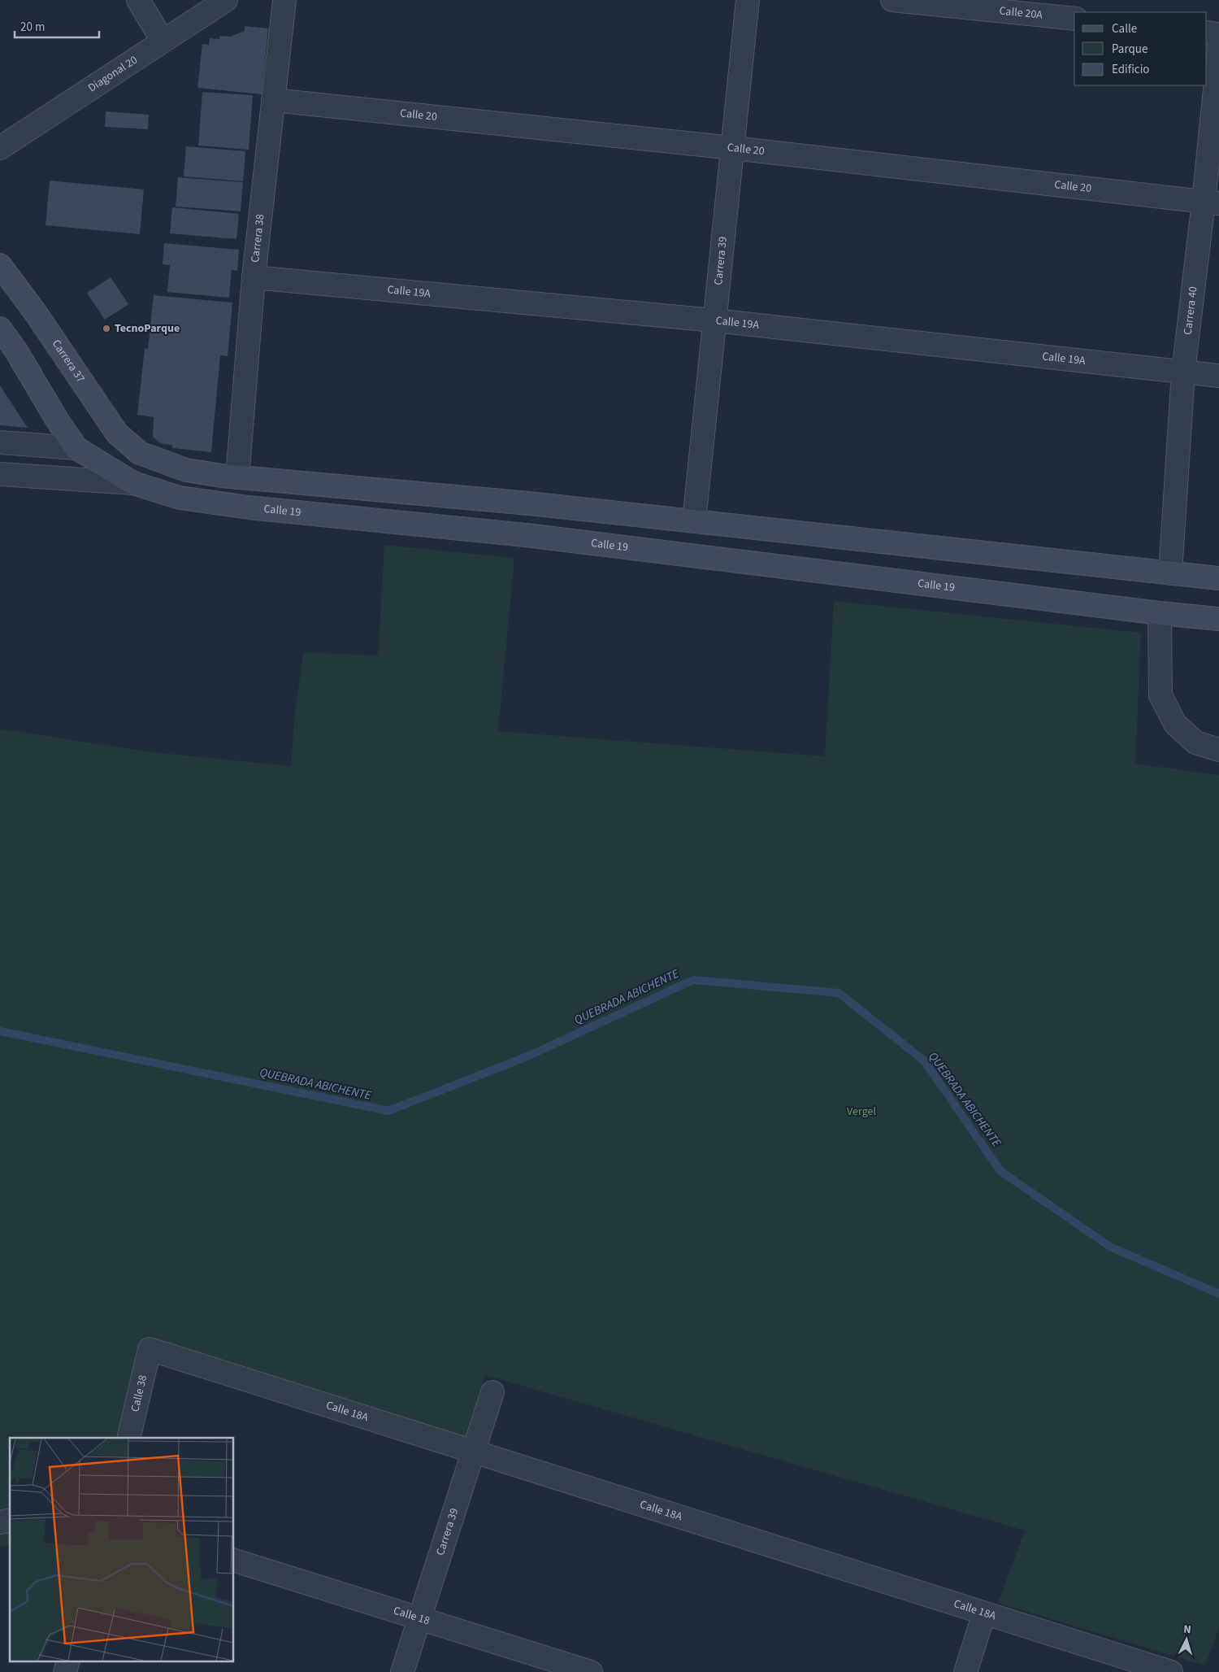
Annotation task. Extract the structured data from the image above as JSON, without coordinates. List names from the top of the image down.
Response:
{
  "streets": {
    "main road": ["Carrera 37", "Calle 19"],
    "street": [
      "Calle 20A",
      "Diagonal 20",
      "Calle 20",
      "Carrera 38",
      "Carrera 39",
      "Calle 19A",
      "Carrera 40",
      "Calle 38",
      "Calle 18A",
      "Calle 18"
    ]
  },
  "crossings": [
    ["Calle 20", "Carrera 38"],
    ["Calle 20", "Carrera 39"],
    ["Calle 20", "Carrera 40"],
    ["Carrera 38", "Calle 19A"],
    ["Carrera 38", "Carrera 37"],
    ["Carrera 39", "Calle 19A"],
    ["Carrera 39", "Calle 18A"],
    ["Carrera 39", "Calle 18"],
    ["Calle 19A", "Carrera 40"],
    ["Calle 38", "Calle 18A"]
  ],
  "water": ["QUEBRADA ABICHENTE"],
  "parks": ["Vergel"],
  "places": ["TecnoParque"],
  "legend": ["Calle", "Parque", "Edificio"],
  "scale_bar": "20 m",
  "north": "top"
}
